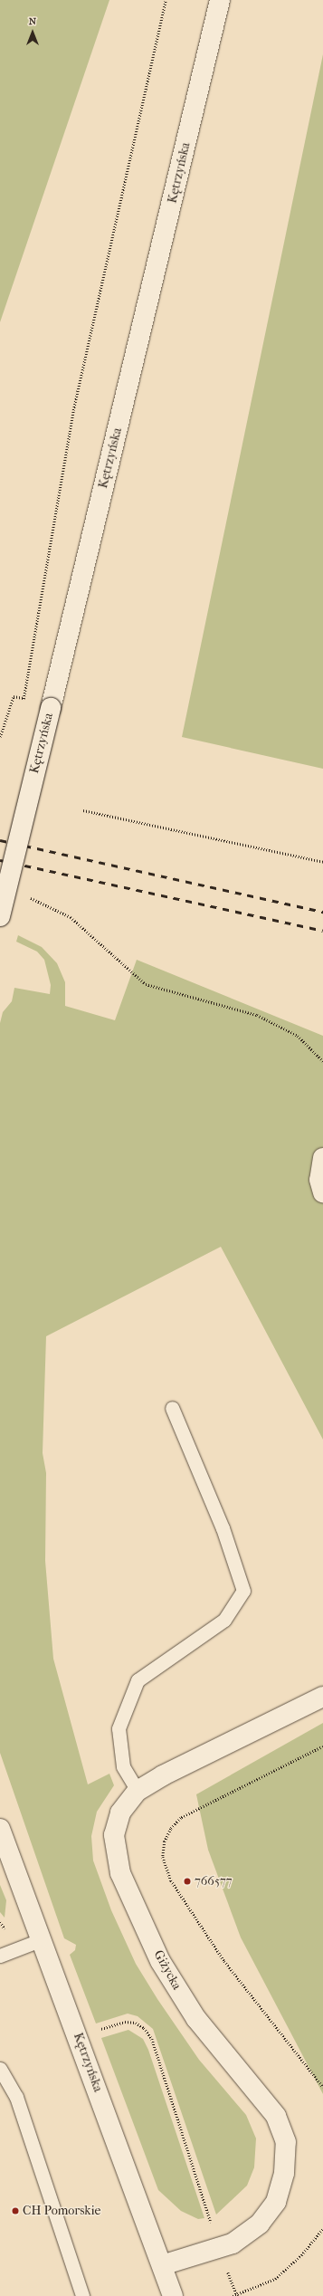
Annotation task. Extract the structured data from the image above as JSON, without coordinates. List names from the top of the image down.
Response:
{
  "streets": {
    "street": ["Kętrzyńska", "Giżycka"]
  },
  "crossings": [
    ["Kętrzyńska", "Giżycka"]
  ],
  "places": ["766577", "CH Pomorskie"],
  "north": "top"
}
